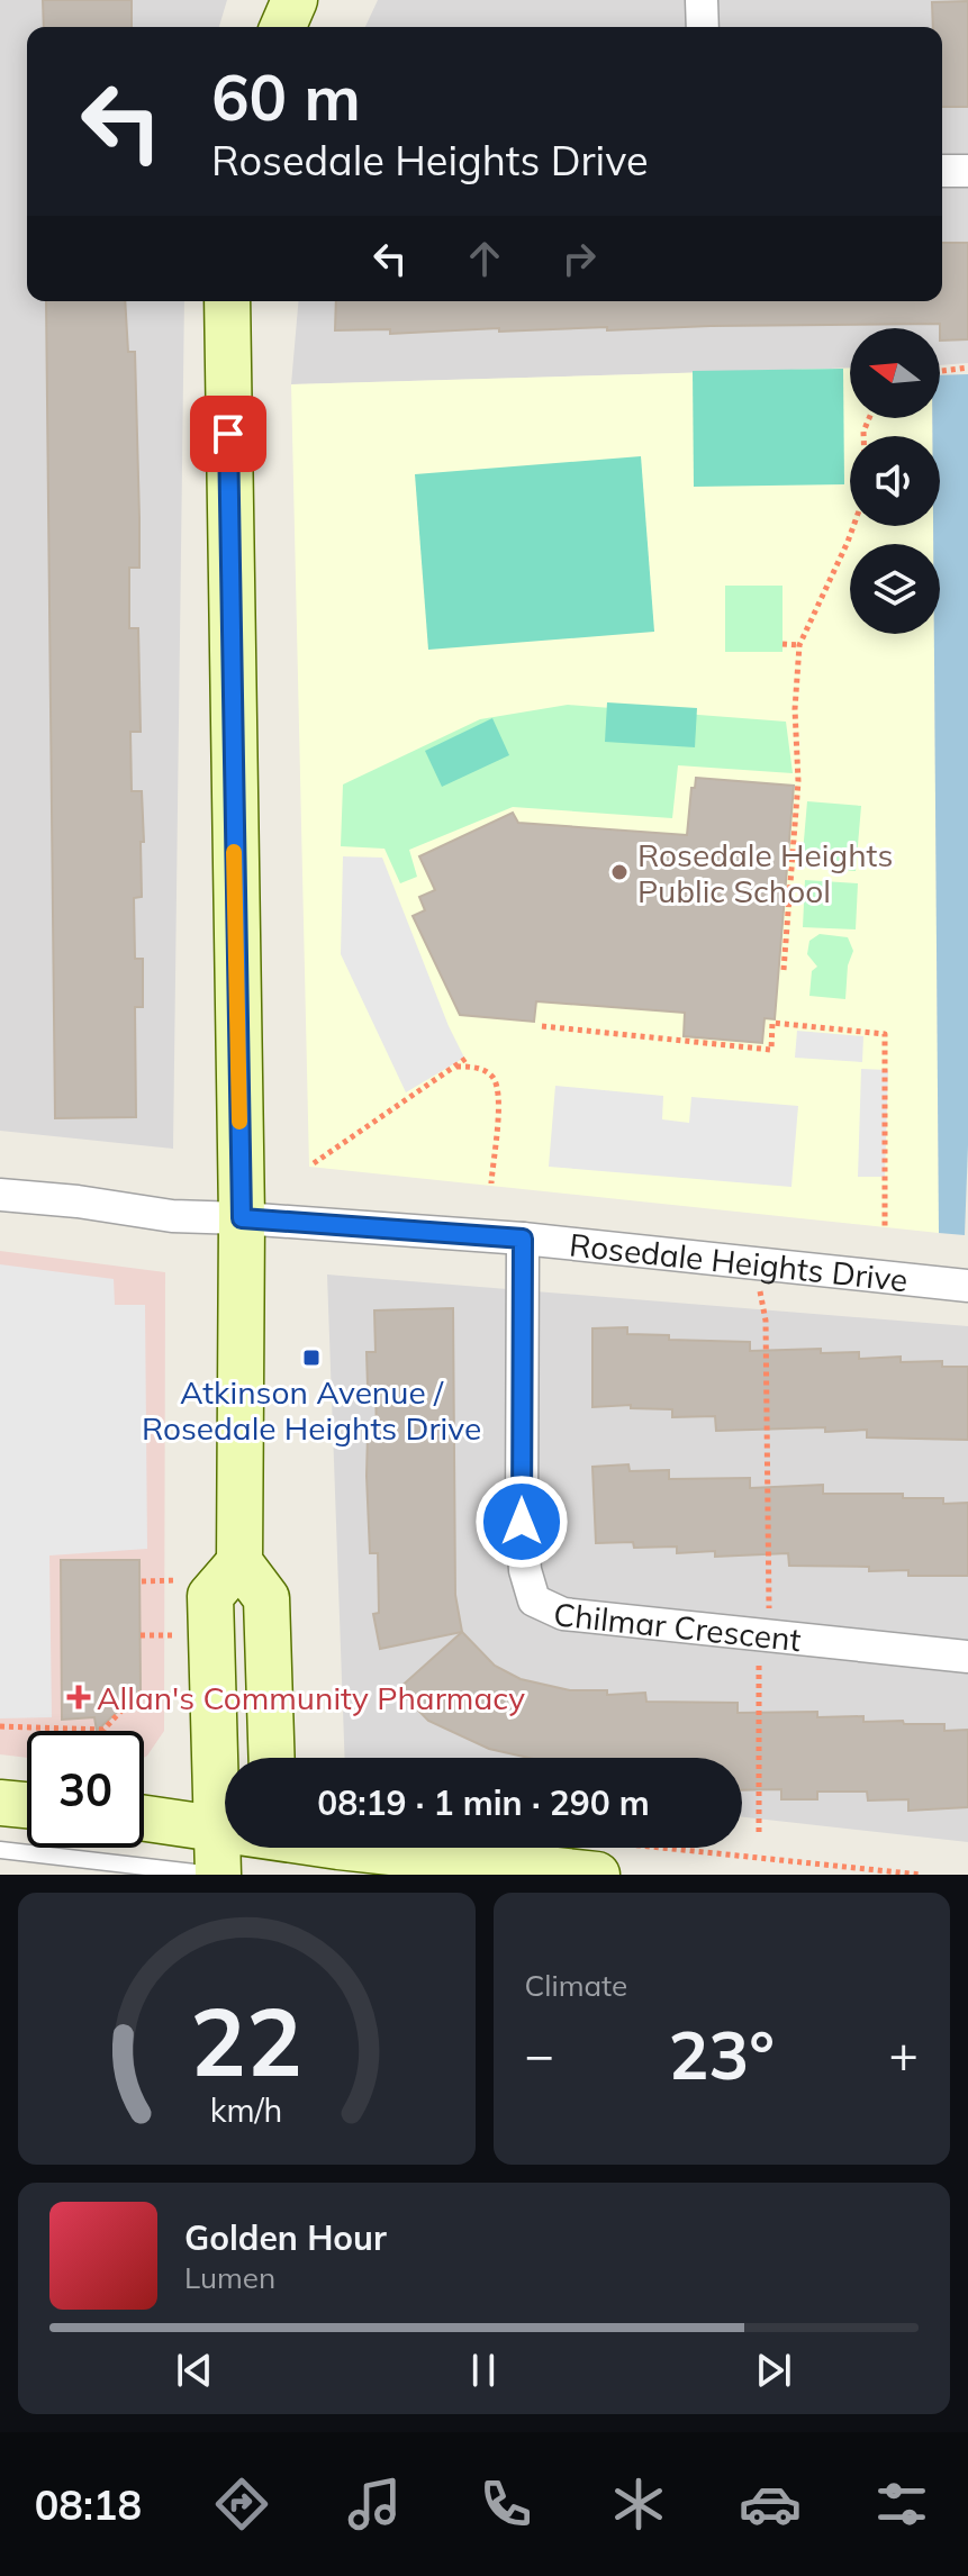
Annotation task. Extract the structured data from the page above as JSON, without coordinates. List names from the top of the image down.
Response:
{
  "streets": {
    "street": ["Rosedale Heights Drive", "Chilmar Crescent"]
  },
  "crossings": [
    ["Rosedale Heights Drive", "Chilmar Crescent"]
  ],
  "places": {
    "other": ["Rosedale Heights Public School"],
    "transit": ["Atkinson Avenue / Rosedale Heights Drive"],
    "health": ["Allan's Community Pharmacy"]
  },
  "north": "left",
  "page": {
    "turn": ["60 m", "Rosedale Heights Drive"],
    "limit": "30",
    "trip": "08:19 · 1 min · 290 m",
    "tile": "Climate",
    "heat": ["−", "23°", "+"],
    "song": ["Golden Hour", "Lumen"],
    "tabs": "08:18",
    "gauge": ["22", "km/h"]
  }
}
